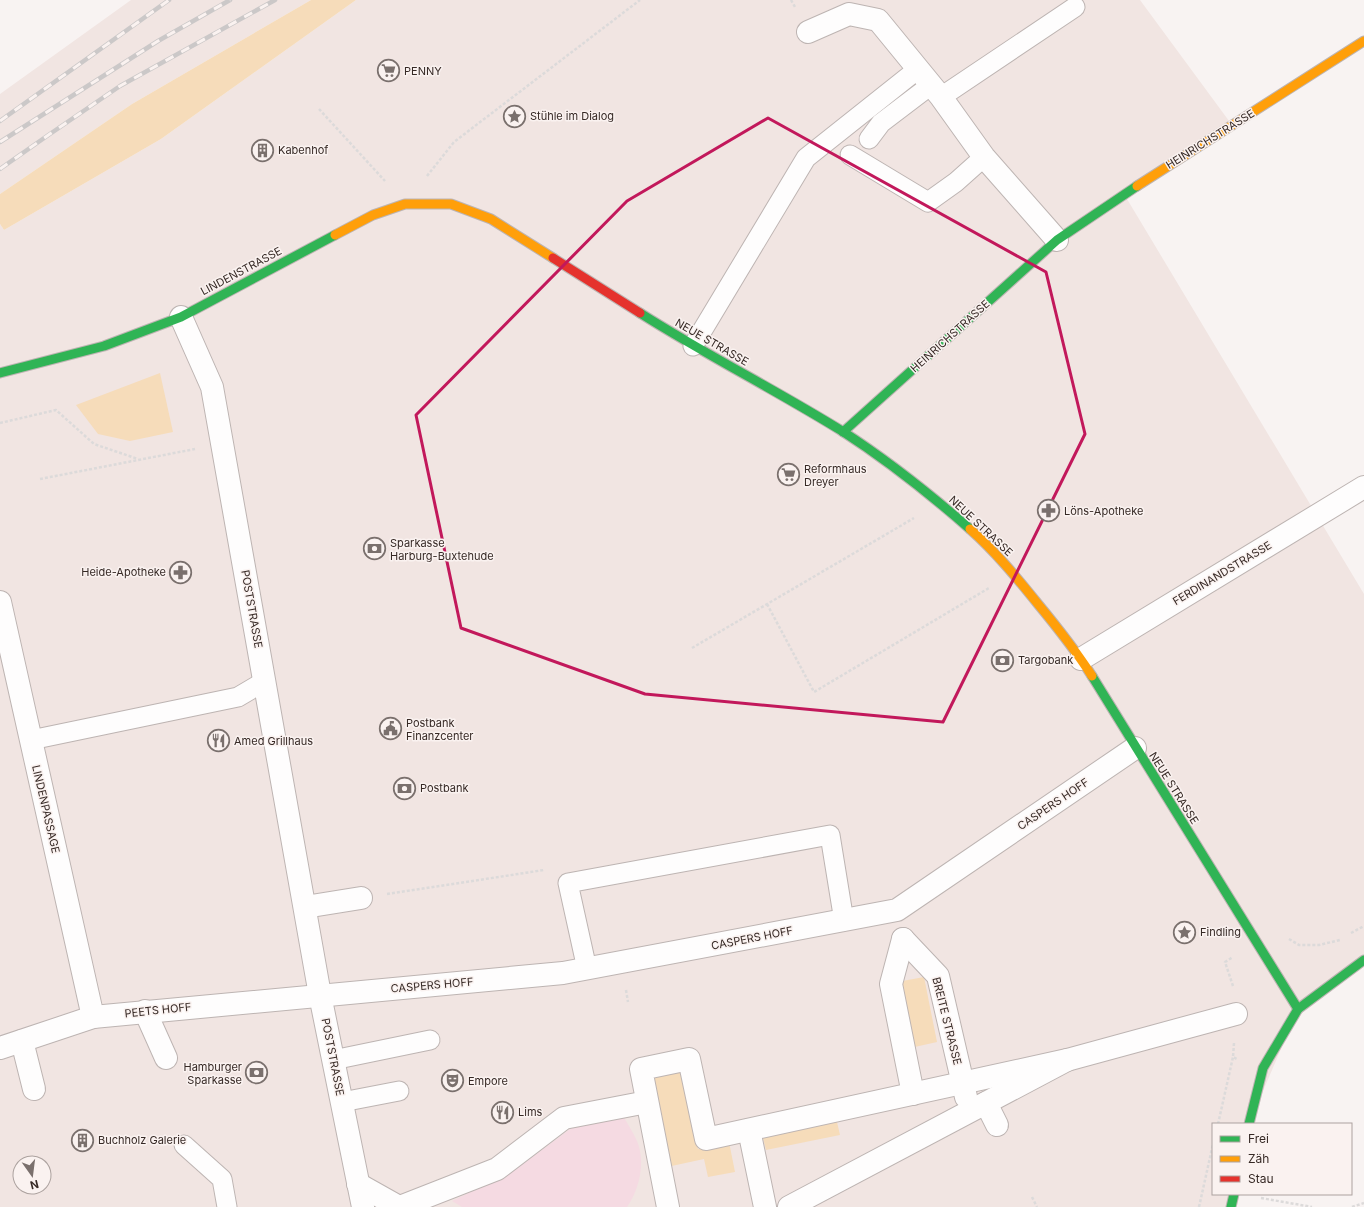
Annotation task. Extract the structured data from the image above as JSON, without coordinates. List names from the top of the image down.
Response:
{
  "streets": {
    "street": [
      "HEINRICHSTRASSE",
      "LINDENSTRASSE",
      "NEUE STRASSE",
      "FERDINANDSTRASSE",
      "POSTSTRASSE",
      "CASPERS HOFF",
      "LINDENPASSAGE",
      "PEETS HOFF",
      "BREITE STRASSE"
    ]
  },
  "crossings": [
    ["HEINRICHSTRASSE", "NEUE STRASSE"],
    ["LINDENSTRASSE", "NEUE STRASSE"],
    ["LINDENSTRASSE", "POSTSTRASSE"],
    ["NEUE STRASSE", "FERDINANDSTRASSE"],
    ["NEUE STRASSE", "CASPERS HOFF"],
    ["POSTSTRASSE", "CASPERS HOFF"],
    ["POSTSTRASSE", "PEETS HOFF"],
    ["CASPERS HOFF", "PEETS HOFF"],
    ["LINDENPASSAGE", "PEETS HOFF"]
  ],
  "places": {
    "supermarket": ["PENNY", "Reformhaus Dreyer"],
    "place": ["Stühle im Dialog", "Findling"],
    "building": ["Kabenhof", "Buchholz Galerie"],
    "pharmacy": ["Löns-Apotheke", "Heide-Apotheke"],
    "bank": [
      "Sparkasse Harburg-Buxtehude",
      "Targobank",
      "Postbank",
      "Hamburger Sparkasse"
    ],
    "public building": ["Postbank Finanzcenter"],
    "restaurant": ["Amed Grillhaus", "Lims"],
    "theatre": ["Empore"]
  },
  "legend": ["Frei", "Zäh", "Stau"],
  "north": "bottom"
}
